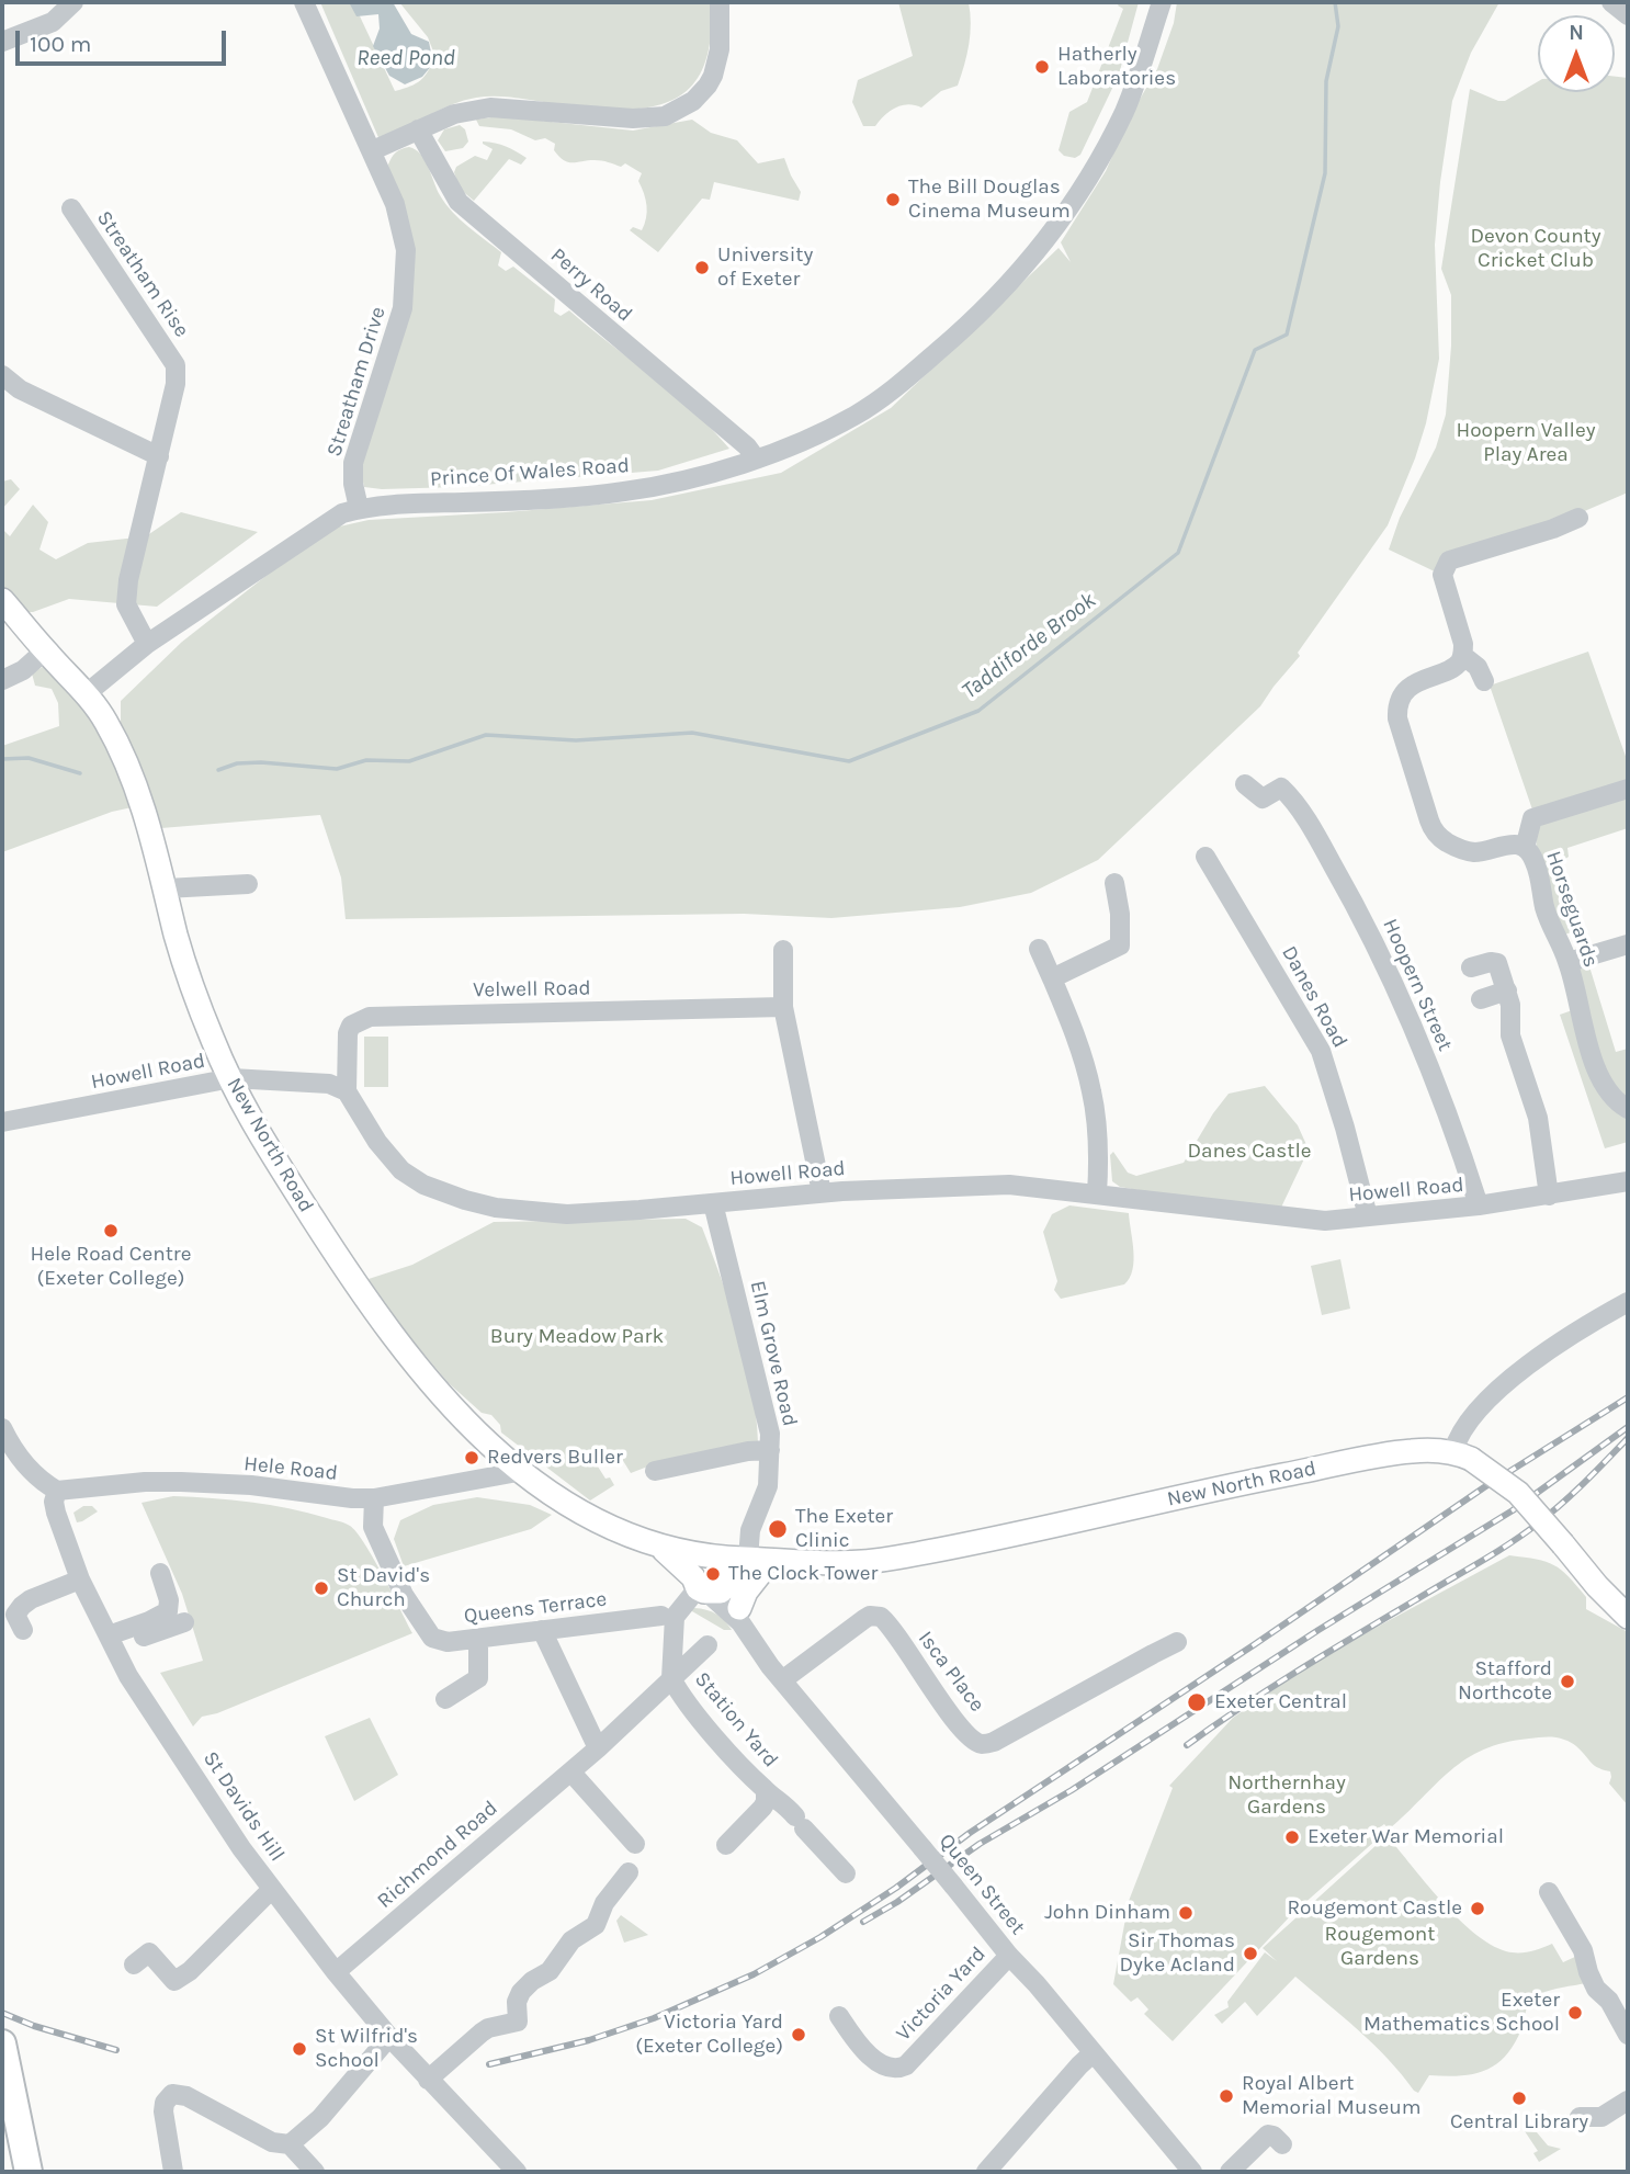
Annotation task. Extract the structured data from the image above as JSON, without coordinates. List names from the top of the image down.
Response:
{
  "streets": {
    "main road": ["New North Road"],
    "street": [
      "Streatham Rise",
      "Perry Road",
      "Streatham Drive",
      "Prince Of Wales Road",
      "Horseguards",
      "Hoopern Street",
      "Velwell Road",
      "Danes Road",
      "Howell Road",
      "Elm Grove Road",
      "Hele Road",
      "Queens Terrace",
      "Isca Place",
      "Station Yard",
      "St Davids Hill",
      "Richmond Road",
      "Queen Street",
      "Victoria Yard"
    ]
  },
  "crossings": [
    ["Perry Road", "Prince Of Wales Road"],
    ["Streatham Drive", "Prince Of Wales Road"],
    ["Hoopern Street", "Howell Road"],
    ["Velwell Road", "Howell Road"],
    ["Danes Road", "Howell Road"],
    ["Howell Road", "New North Road"],
    ["Howell Road", "Elm Grove Road"],
    ["New North Road", "Elm Grove Road"],
    ["New North Road", "Hele Road"],
    ["New North Road", "Queen Street"],
    ["Hele Road", "Queens Terrace"],
    ["Hele Road", "St Davids Hill"],
    ["Isca Place", "Queen Street"],
    ["Station Yard", "Richmond Road"],
    ["St Davids Hill", "Richmond Road"],
    ["Queen Street", "Victoria Yard"]
  ],
  "water": ["Reed Pond", "Taddiforde Brook"],
  "parks": [
    "Devon County Cricket Club",
    "Hoopern Valley Play Area",
    "Danes Castle",
    "Bury Meadow Park",
    "Northernhay Gardens",
    "Rougemont Gardens"
  ],
  "places": [
    "Hatherly Laboratories",
    "The Bill Douglas Cinema Museum",
    "University of Exeter",
    "Hele Road Centre (Exeter College)",
    "Redvers Buller",
    "The Exeter Clinic",
    "The Clock Tower",
    "St David's Church",
    "Stafford Northcote",
    "Exeter Central",
    "Exeter War Memorial",
    "Rougemont Castle",
    "John Dinham",
    "Sir Thomas Dyke Acland",
    "Exeter Mathematics School",
    "Victoria Yard (Exeter College)",
    "St Wilfrid's School",
    "Royal Albert Memorial Museum",
    "Central Library"
  ],
  "scale_bar": "100 m",
  "north": "top"
}
